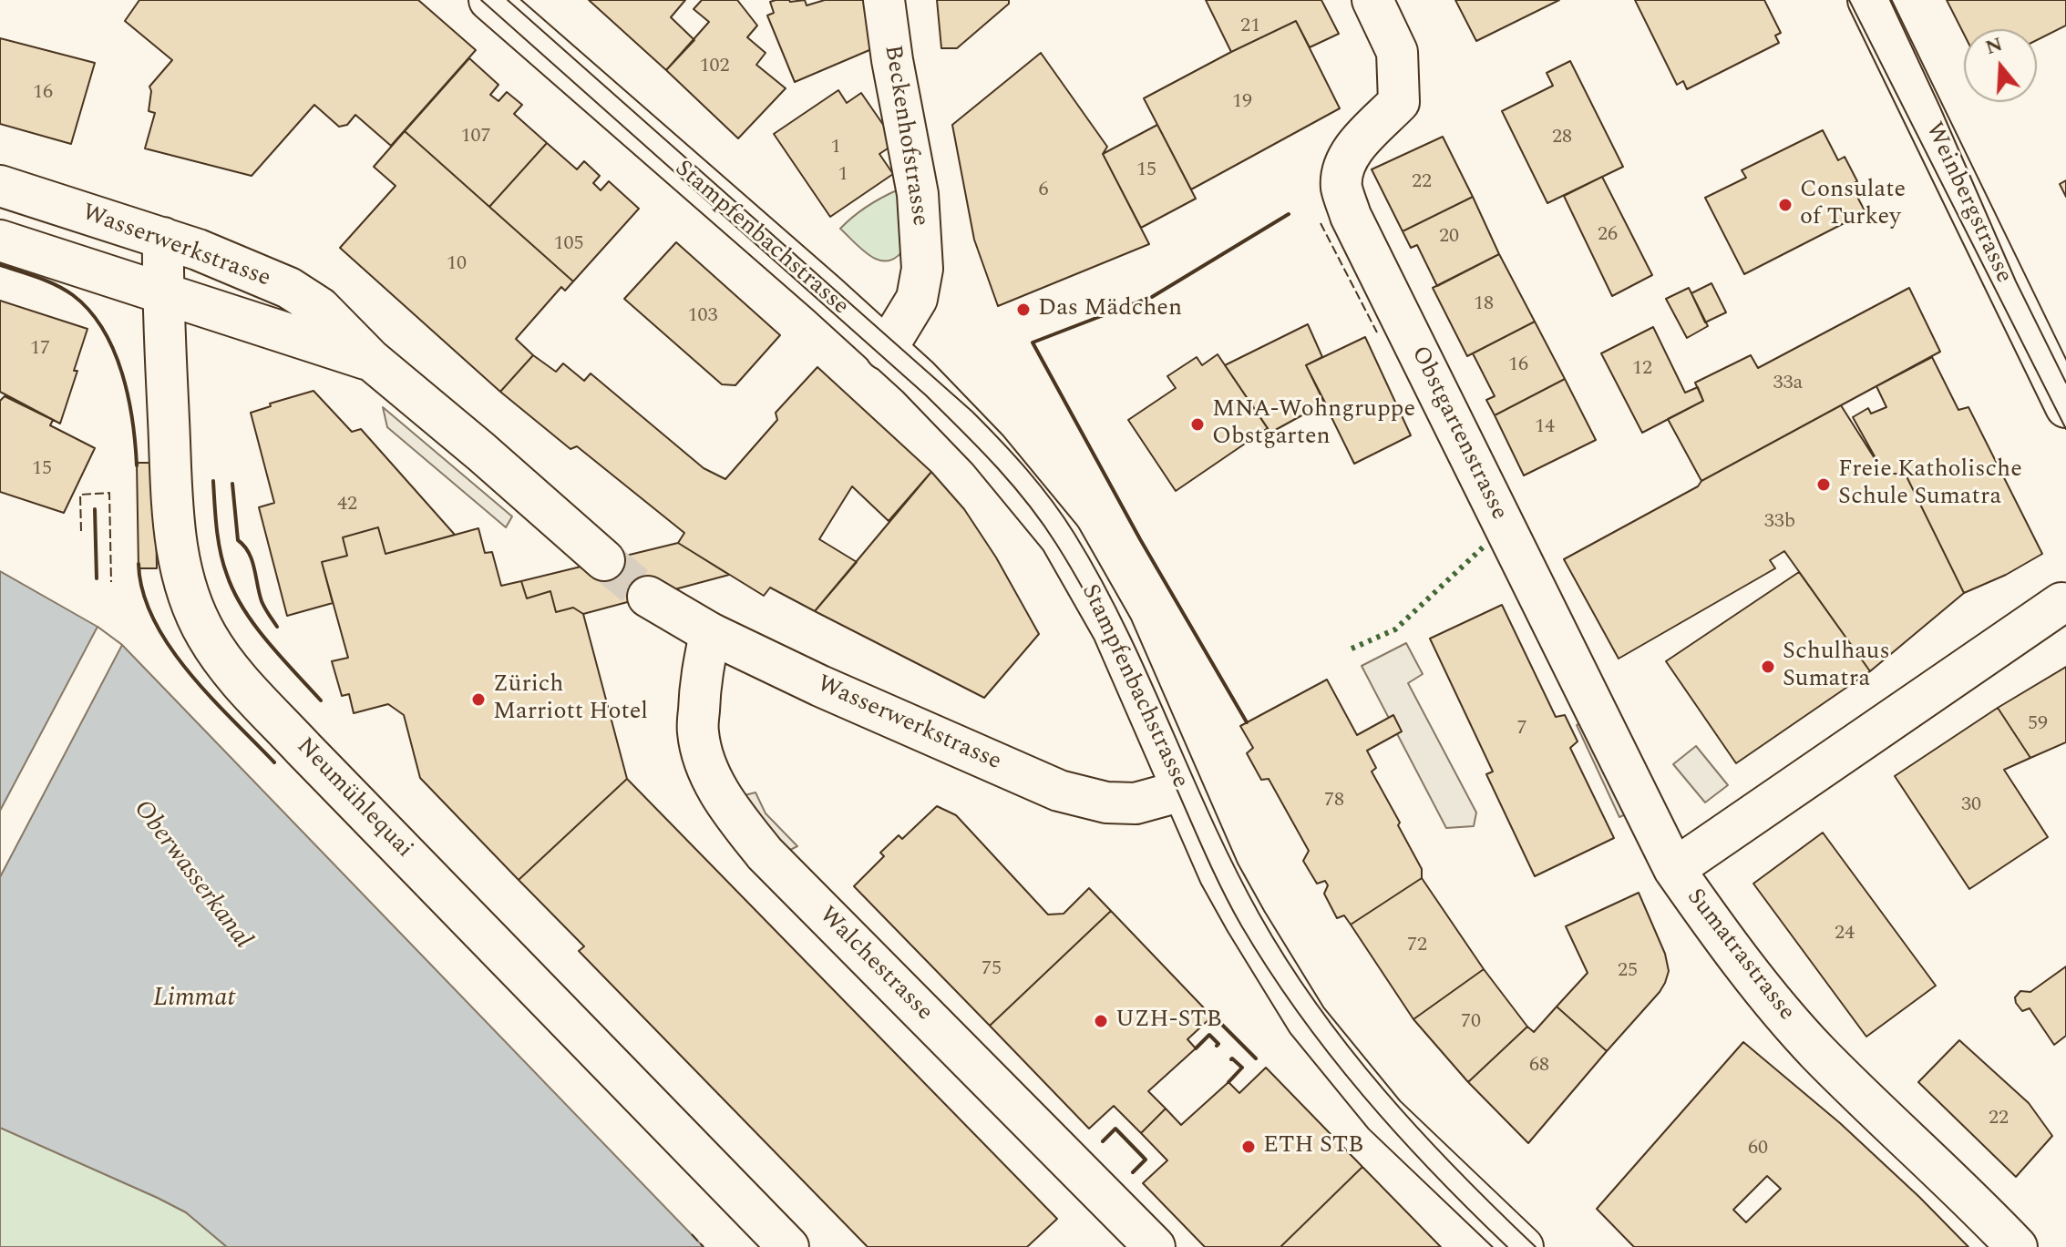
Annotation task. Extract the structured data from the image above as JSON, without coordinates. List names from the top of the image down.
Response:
{
  "streets": {
    "street": [
      "Beckenhofstrasse",
      "Weinbergstrasse",
      "Stampfenbachstrasse",
      "Wasserwerkstrasse",
      "Obstgartenstrasse",
      "Neumühlequai",
      "Sumatrastrasse",
      "Walchestrasse"
    ]
  },
  "crossings": [
    ["Beckenhofstrasse", "Stampfenbachstrasse"],
    ["Stampfenbachstrasse", "Wasserwerkstrasse"],
    ["Wasserwerkstrasse", "Neumühlequai"],
    ["Wasserwerkstrasse", "Walchestrasse"],
    ["Obstgartenstrasse", "Sumatrastrasse"]
  ],
  "water": ["Oberwasserkanal", "Limmat"],
  "places": [
    "Consulate of Turkey",
    "Das Mädchen",
    "MNA-Wohngruppe Obstgarten",
    "Freie Katholische Schule Sumatra",
    "Schulhaus Sumatra",
    "Zürich Marriott Hotel",
    "UZH-STB",
    "ETH STB"
  ],
  "house_numbers": [
    "21",
    "102",
    "16",
    "19",
    "107",
    "28",
    "1",
    "15",
    "1",
    "22",
    "6",
    "26",
    "20",
    "105",
    "10",
    "18",
    "103",
    "17",
    "16",
    "12",
    "33a",
    "14",
    "15",
    "42",
    "33b",
    "59",
    "7",
    "78",
    "30",
    "24",
    "72",
    "75",
    "25",
    "70",
    "68",
    "22",
    "60"
  ],
  "north": "top"
}
